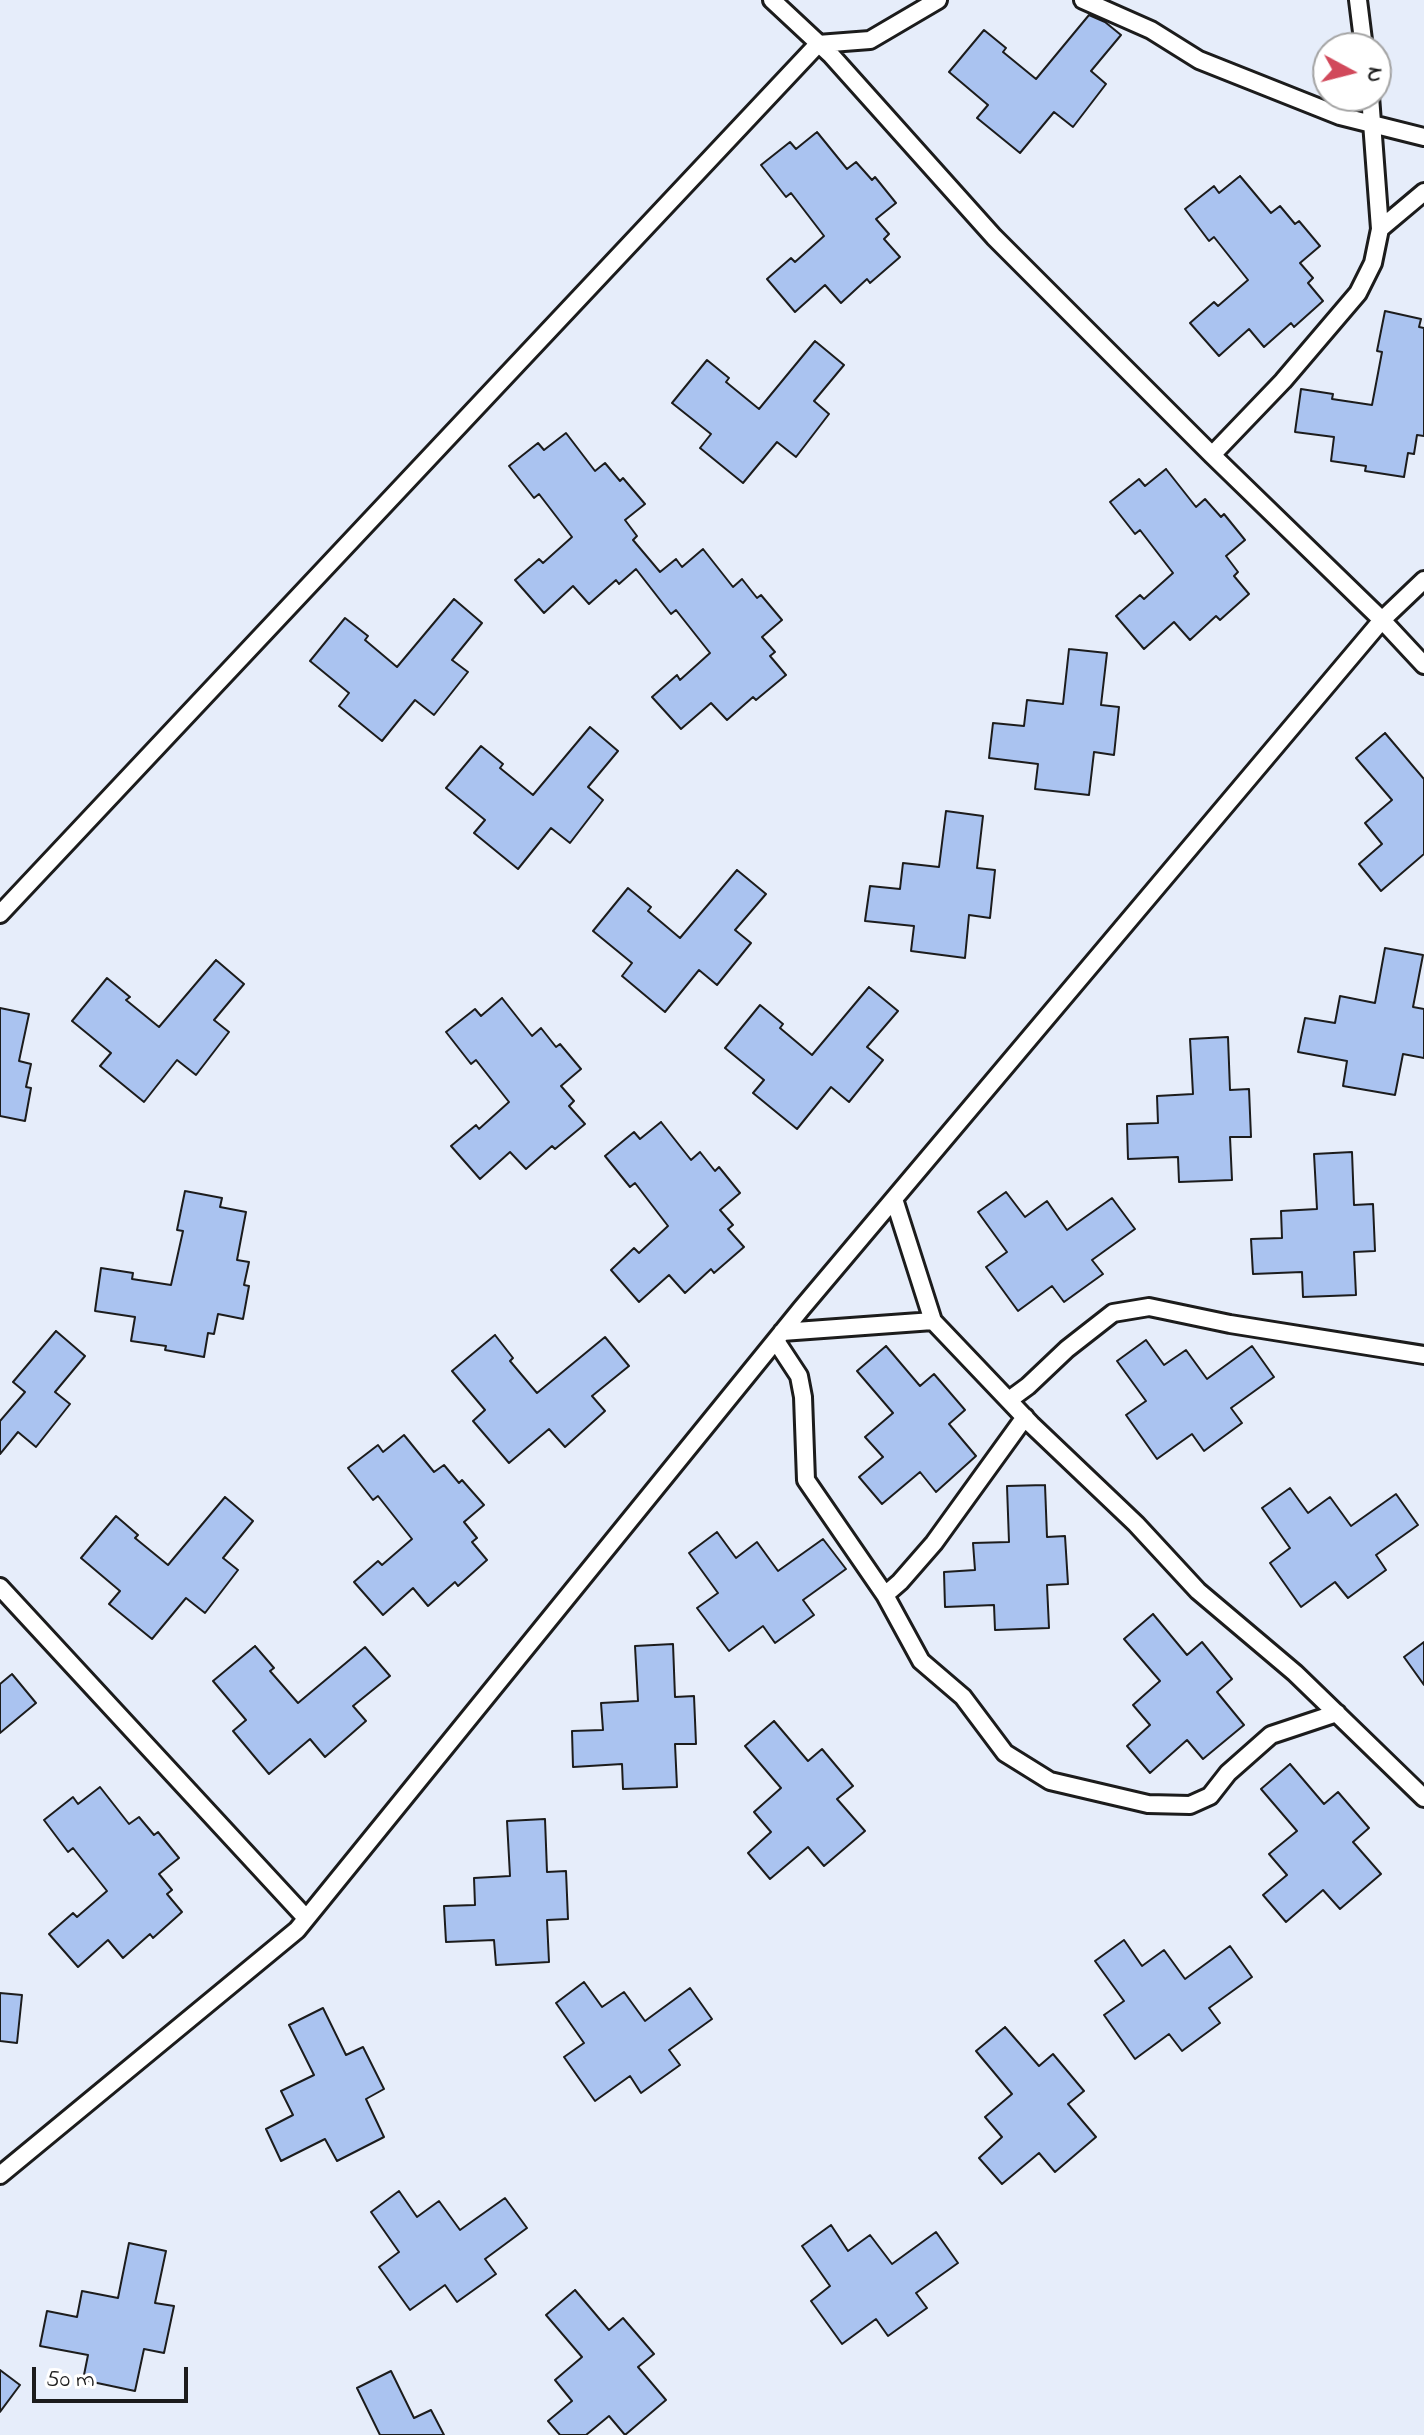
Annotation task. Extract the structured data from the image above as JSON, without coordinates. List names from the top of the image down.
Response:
{
  "scale_bar": "50 m",
  "north": "right"
}
